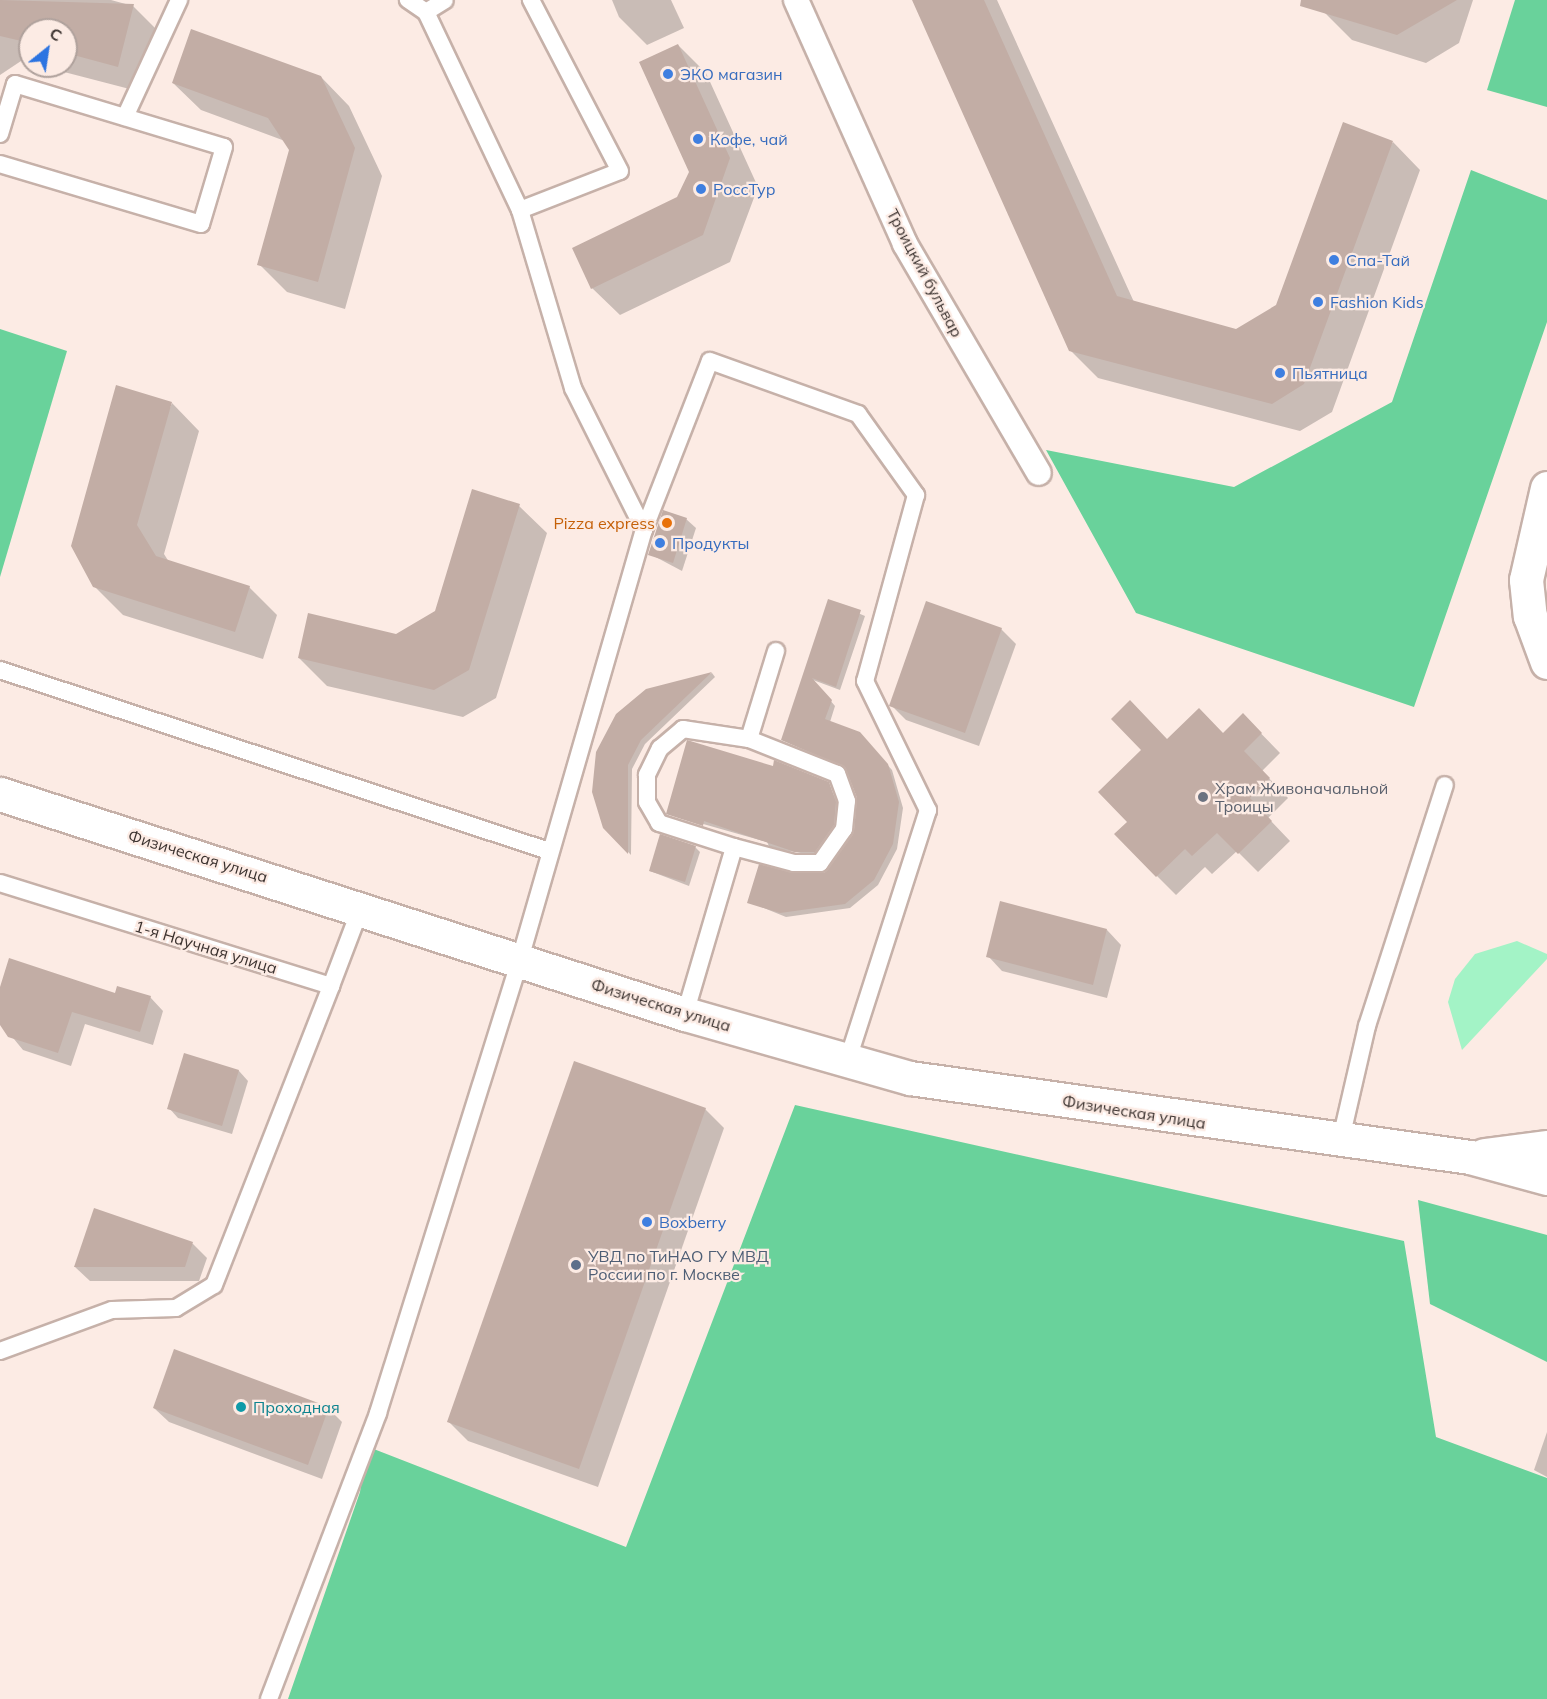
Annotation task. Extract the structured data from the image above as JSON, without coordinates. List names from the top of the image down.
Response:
{
  "streets": {
    "street": ["Троицкий бульвар", "Физическая улица"],
    "lane": ["1-я Научная улица"]
  },
  "places": [
    "ЭКО магазин",
    "Кофе, чай",
    "РоссТур",
    "Спа-Тай",
    "Fashion Kids",
    "Пьятница",
    "Pizza express",
    "Продукты",
    "Храм Живоначальной Троицы",
    "Boxberry",
    "УВД по ТиНАО ГУ МВД России по г. Москве",
    "Проходная"
  ],
  "north": "top right"
}
